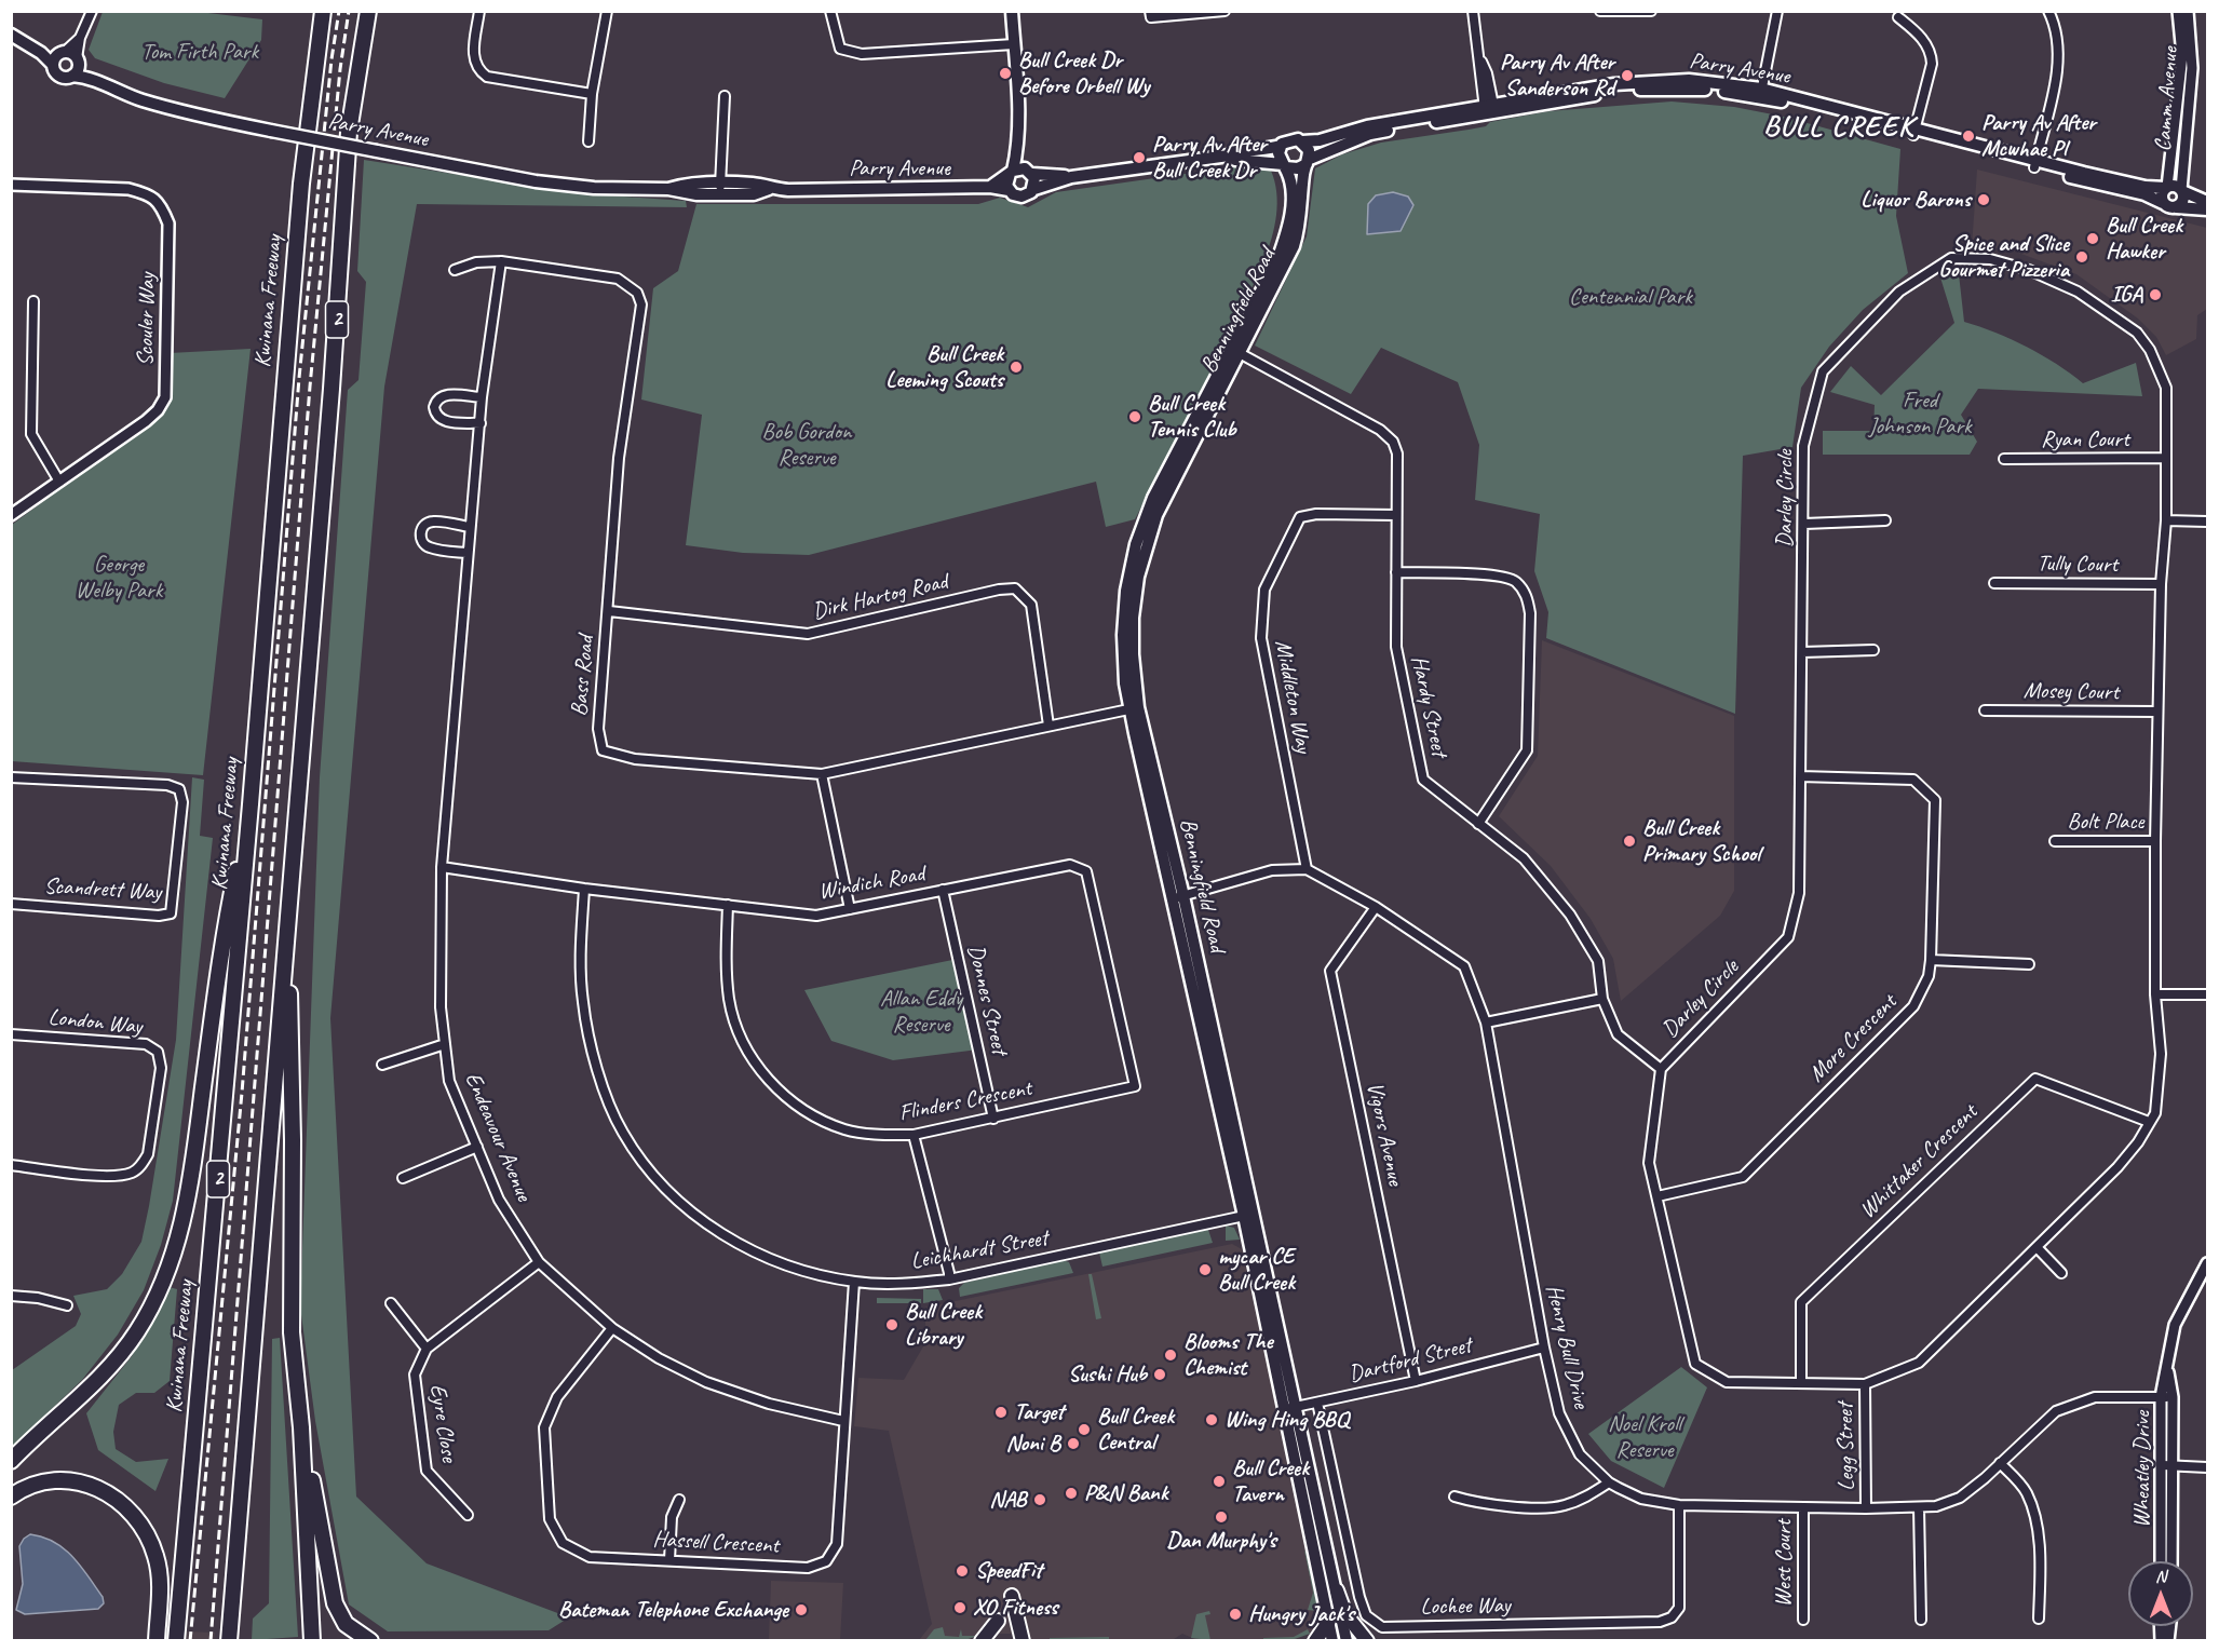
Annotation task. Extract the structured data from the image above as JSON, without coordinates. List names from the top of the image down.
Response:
{
  "streets": {
    "highway": ["Kwinana Freeway", "2"],
    "main road": ["Parry Avenue", "Benningfield Road"],
    "street": [
      "Camm Avenue",
      "Scouler Way",
      "Ryan Court",
      "Darley Circle",
      "Tully Court",
      "Dirk Hartog Road",
      "Bass Road",
      "Mosey Court",
      "Middleton Way",
      "Hardy Street",
      "Bolt Place",
      "Windich Road",
      "Scandrett Way",
      "Donnes Street",
      "London Way",
      "More Crescent",
      "Flinders Crescent",
      "Vigors Avenue",
      "Endeavour Avenue",
      "Whittaker Crescent",
      "Leichhardt Street",
      "Henry Bull Drive",
      "Dartford Street",
      "Eyre Close",
      "Legg Street",
      "Wheatley Drive",
      "Hassell Crescent",
      "West Court",
      "Lochee Way"
    ]
  },
  "crossings": [
    ["Parry Avenue", "Camm Avenue"],
    ["Parry Avenue", "Benningfield Road"],
    ["Benningfield Road", "Bass Road"],
    ["Benningfield Road", "Hardy Street"],
    ["Benningfield Road", "Leichhardt Street"],
    ["Benningfield Road", "Dartford Street"],
    ["Ryan Court", "Darley Circle"],
    ["Darley Circle", "Tully Court"],
    ["Darley Circle", "Mosey Court"],
    ["Darley Circle", "Hardy Street"],
    ["Darley Circle", "Bolt Place"],
    ["Darley Circle", "More Crescent"],
    ["Darley Circle", "Whittaker Crescent"],
    ["Darley Circle", "Legg Street"],
    ["Dirk Hartog Road", "Bass Road"],
    ["Bass Road", "Endeavour Avenue"],
    ["Middleton Way", "Hardy Street"],
    ["Middleton Way", "Henry Bull Drive"],
    ["Windich Road", "Donnes Street"],
    ["Windich Road", "Flinders Crescent"],
    ["Windich Road", "Endeavour Avenue"],
    ["Windich Road", "Leichhardt Street"],
    ["Donnes Street", "Flinders Crescent"],
    ["Vigors Avenue", "Henry Bull Drive"],
    ["Vigors Avenue", "Dartford Street"],
    ["Endeavour Avenue", "Hassell Crescent"],
    ["Leichhardt Street", "Hassell Crescent"],
    ["Henry Bull Drive", "Dartford Street"],
    ["Henry Bull Drive", "Legg Street"],
    ["Henry Bull Drive", "Wheatley Drive"],
    ["Henry Bull Drive", "West Court"],
    ["Henry Bull Drive", "Lochee Way"],
    ["Dartford Street", "Lochee Way"]
  ],
  "districts": ["BULL CREEK"],
  "parks": [
    "Tom Firth Park",
    "Centennial Park",
    "Fred Johnson Park",
    "Bob Gordon Reserve",
    "George Welby Park",
    "Allan Eddy Reserve",
    "Noel Kroll Reserve"
  ],
  "places": [
    "Bull Creek Dr Before Orbell Wy",
    "Parry Av After Sanderson Rd",
    "Parry Av After Mcwhae Pl",
    "Parry Av After Bull Creek Dr",
    "Liquor Barons",
    "Bull Creek Hawker",
    "Spice and Slice Gourmet Pizzeria",
    "IGA",
    "Bull Creek Leeming Scouts",
    "Bull Creek Tennis Club",
    "Bull Creek Primary School",
    "mycar CE Bull Creek",
    "Bull Creek Library",
    "Blooms The Chemist",
    "Sushi Hub",
    "Target",
    "Wing Hing BBQ",
    "Bull Creek Central",
    "Noni B",
    "Bull Creek Tavern",
    "P&N Bank",
    "NAB",
    "Dan Murphy's",
    "SpeedFit",
    "XO Fitness",
    "Bateman Telephone Exchange",
    "Hungry Jack's"
  ],
  "north": "top"
}
